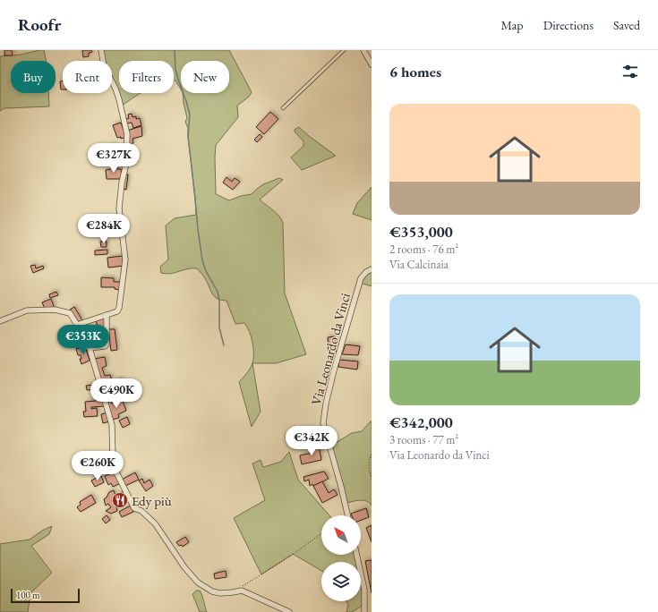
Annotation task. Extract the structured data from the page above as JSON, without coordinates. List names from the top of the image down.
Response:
{
  "streets": {
    "street": ["Via Leonardo da Vinci"]
  },
  "places": {
    "restaurant": ["Edy più"]
  },
  "scale_bar": "100 m",
  "north": "top left",
  "page": {
    "header": "Roofr",
    "nav": ["Map", "Directions", "Saved"],
    "heading": "6 homes",
    "chip": [
      "Buy",
      "Rent",
      "Filters",
      "New"
    ],
    "list": [
      {
        "name": "€353,000",
        "note": "2 rooms · 76 m² · Via Calcinaia"
      },
      {
        "name": "€342,000",
        "note": "3 rooms · 77 m² · Via Leonardo da Vinci"
      }
    ],
    "price": [
      "€327K",
      "€284K",
      "€353K",
      "€490K",
      "€342K",
      "€260K"
    ],
    "scale": "100 m"
  }
}
